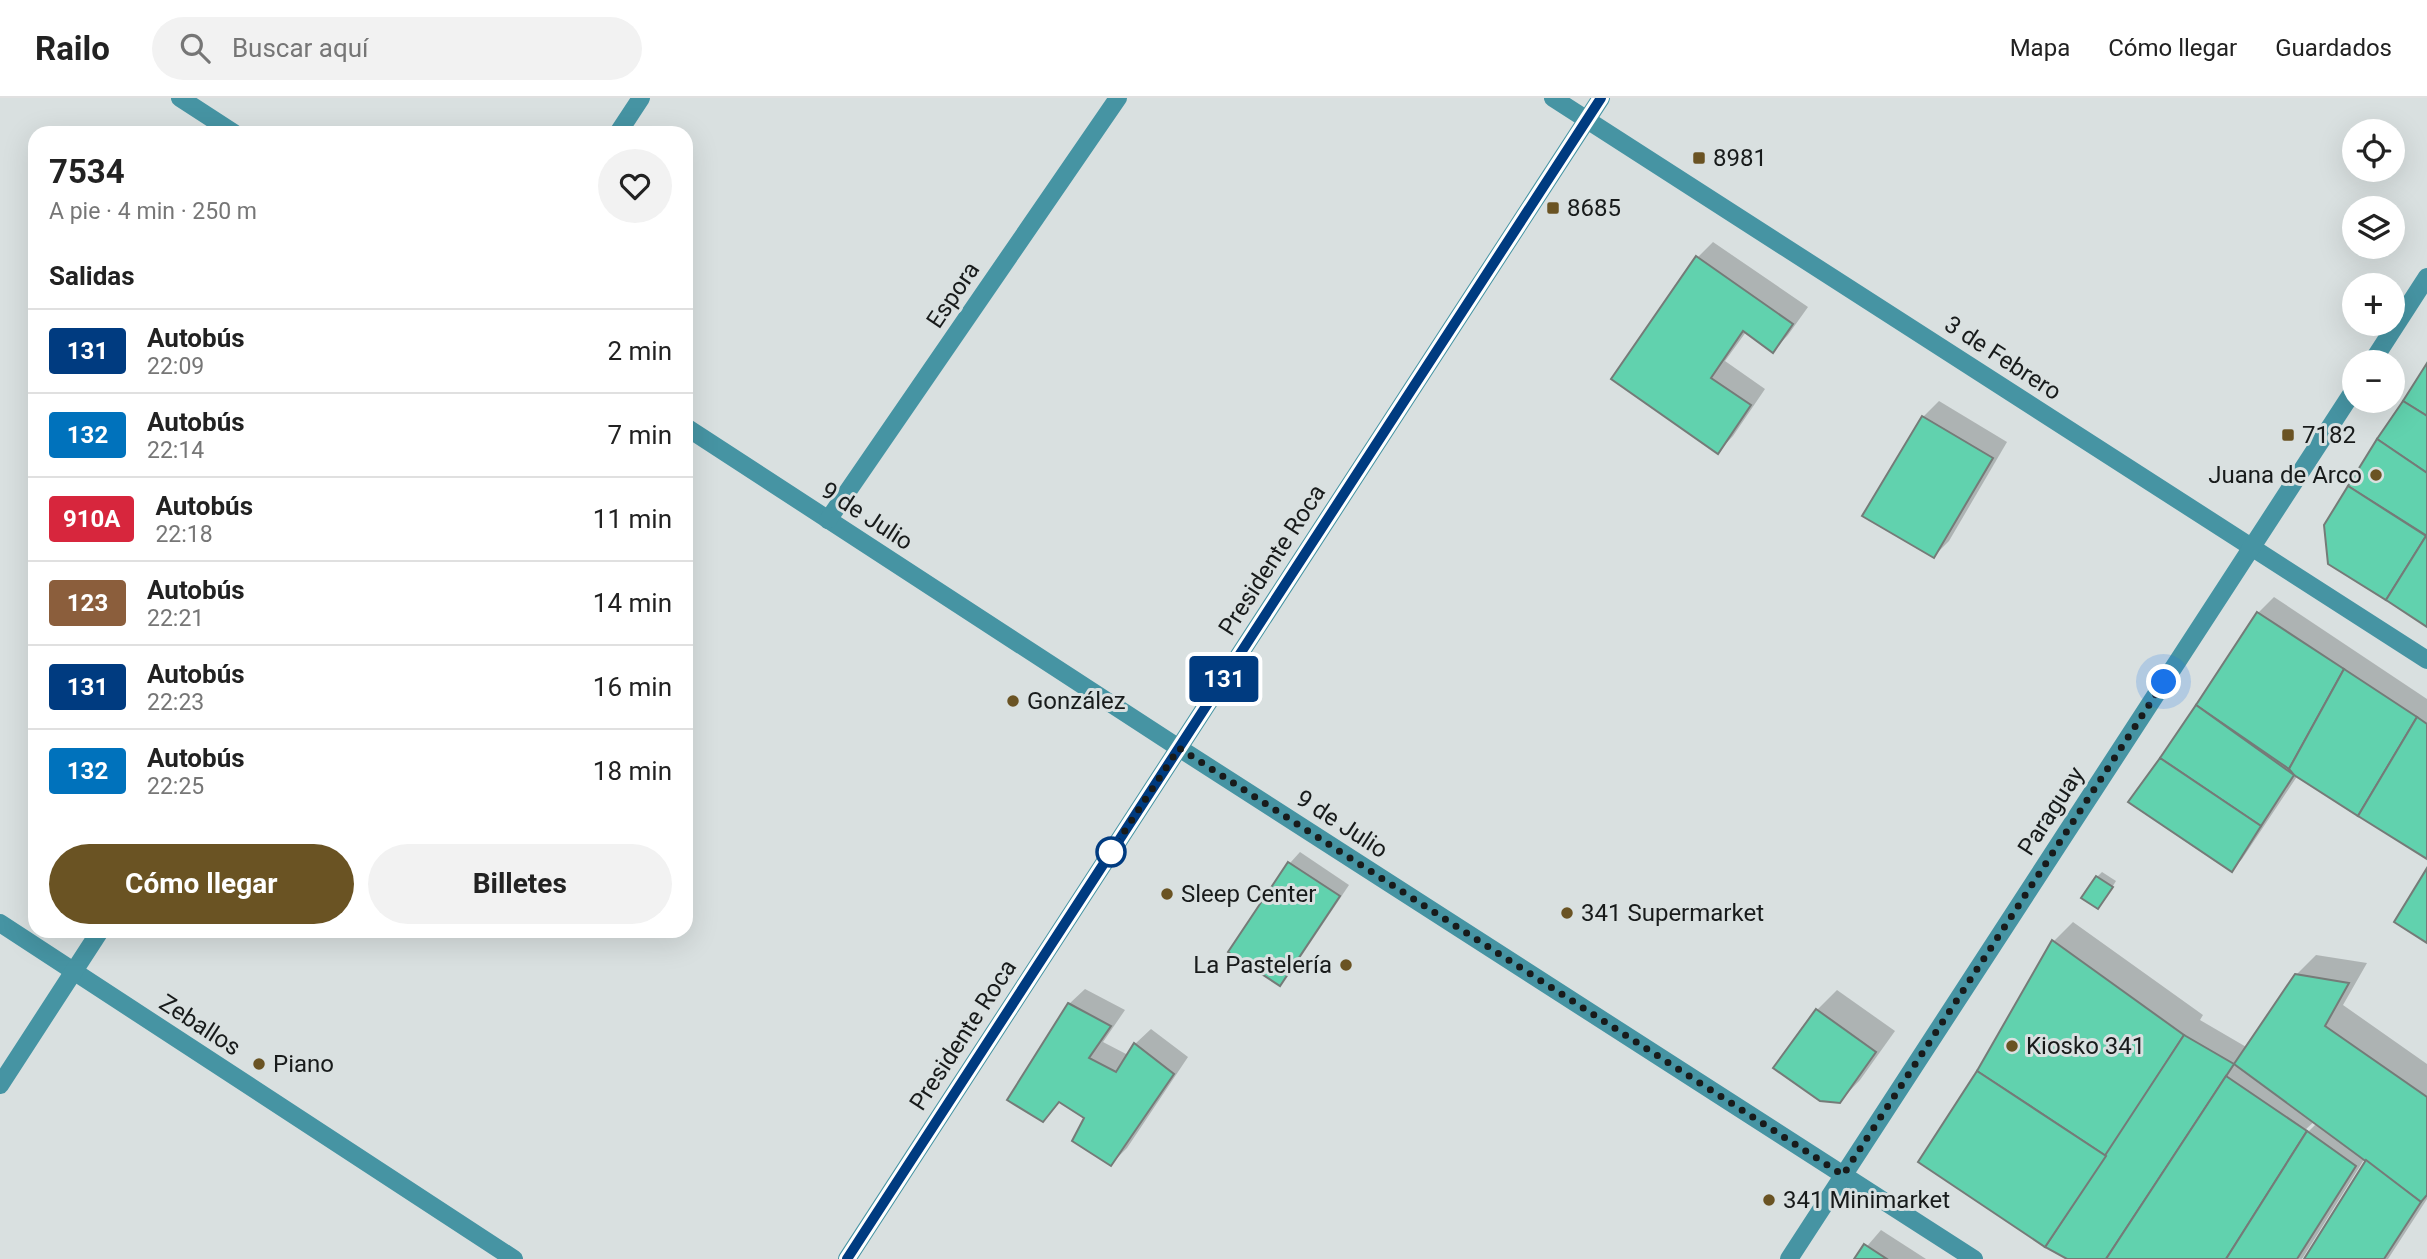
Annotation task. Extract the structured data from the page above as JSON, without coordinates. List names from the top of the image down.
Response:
{
  "streets": {
    "street": [
      "Espora",
      "3 de Febrero",
      "9 de Julio",
      "Presidente Roca",
      "Paraguay",
      "Zeballos"
    ]
  },
  "crossings": [
    ["Espora", "9 de Julio"],
    ["3 de Febrero", "Presidente Roca"],
    ["3 de Febrero", "Paraguay"],
    ["9 de Julio", "Presidente Roca"],
    ["9 de Julio", "Paraguay"]
  ],
  "places": {
    "transit": ["8981", "8685", "7182"],
    "other": [
      "Juana de Arco",
      "González",
      "Sleep Center",
      "341 Supermarket",
      "La Pastelería",
      "Kiosko 341",
      "Piano",
      "341 Minimarket"
    ]
  },
  "lines": ["bus line 131"],
  "page": {
    "header": "Railo",
    "search": "Buscar aquí",
    "nav": ["Mapa", "Cómo llegar", "Guardados"],
    "on_map": "131",
    "map_buttons": ["+", "−"],
    "heading": [
      ["7534", "A pie · 4 min · 250 m"],
      "Salidas"
    ],
    "list": [
      {
        "mark": "131",
        "name": "Autobús",
        "note": "22:09",
        "value": "2 min"
      },
      {
        "mark": "132",
        "name": "Autobús",
        "note": "22:14",
        "value": "7 min"
      },
      {
        "mark": "910A",
        "name": "Autobús",
        "note": "22:18",
        "value": "11 min"
      },
      {
        "mark": "123",
        "name": "Autobús",
        "note": "22:21",
        "value": "14 min"
      },
      {
        "mark": "131",
        "name": "Autobús",
        "note": "22:23",
        "value": "16 min"
      },
      {
        "mark": "132",
        "name": "Autobús",
        "note": "22:25",
        "value": "18 min"
      }
    ],
    "buttons": ["Cómo llegar", "Billetes"]
  }
}
